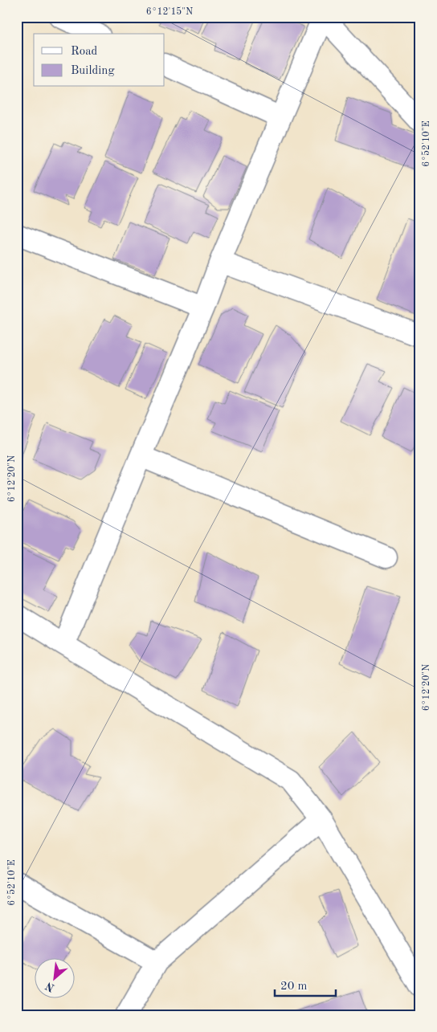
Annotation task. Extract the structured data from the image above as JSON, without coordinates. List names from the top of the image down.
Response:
{
  "legend": ["Road", "Building"],
  "scale_bar": "20 m",
  "north": "bottom left",
  "coordinates": ["6°12'15\"N", "6°52'10\"E", "6°12'20\"N"]
}
